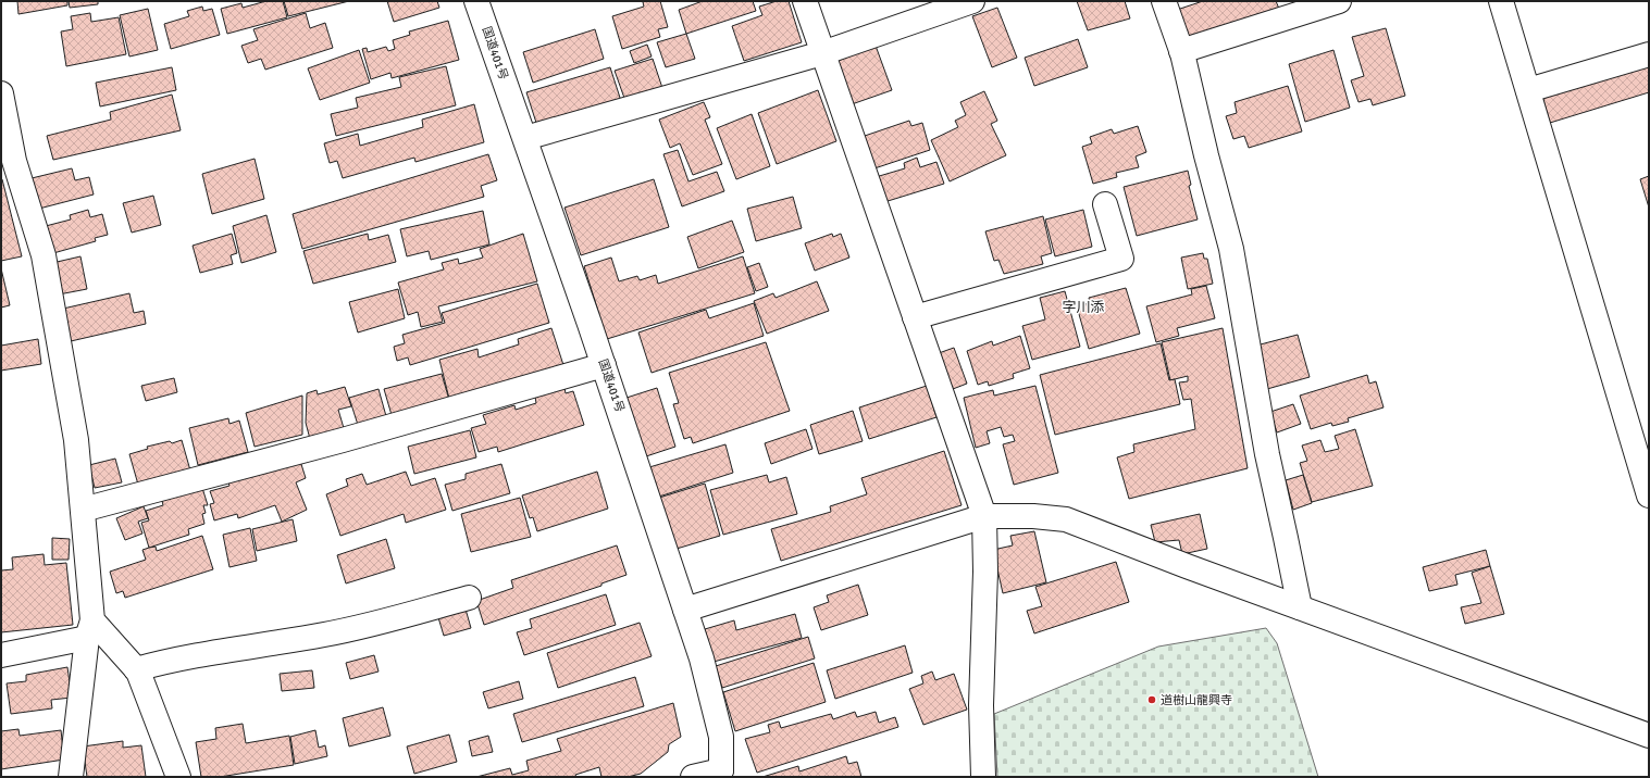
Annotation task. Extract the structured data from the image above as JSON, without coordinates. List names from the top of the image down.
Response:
{
  "streets": {
    "main road": ["国道401号"]
  },
  "districts": ["字川添"],
  "places": ["道樹山龍興寺"]
}
